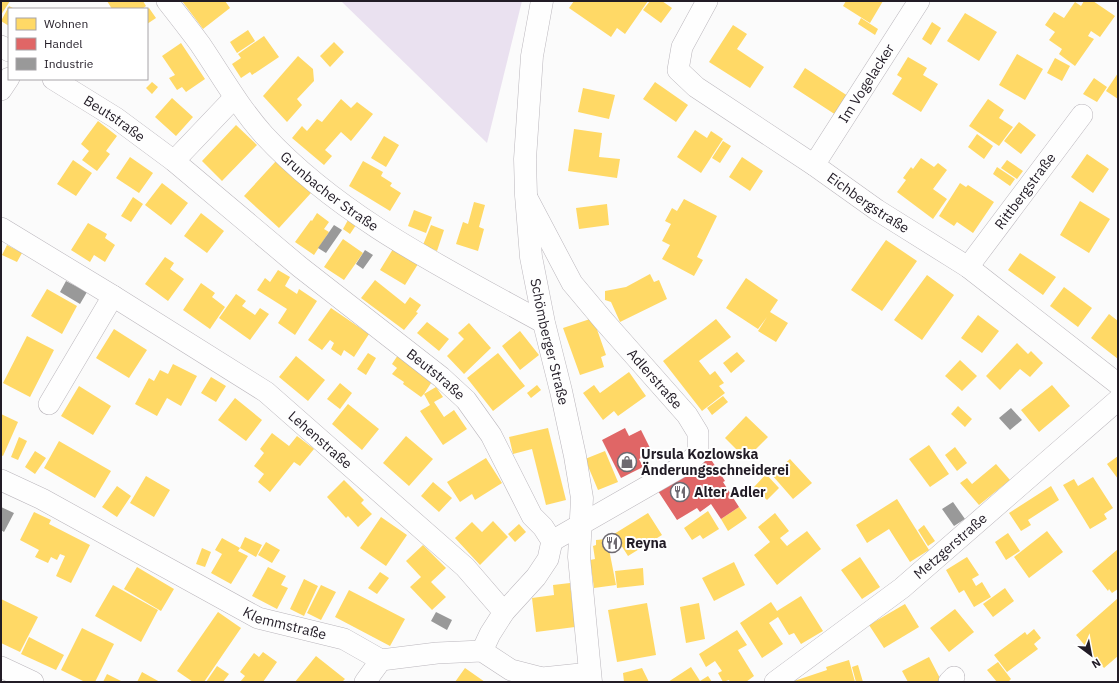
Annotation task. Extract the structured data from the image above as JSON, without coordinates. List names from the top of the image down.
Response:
{
  "streets": {
    "main road": ["Schömberger Straße"],
    "street": [
      "Im Vogelacker",
      "Beutstraße",
      "Grunbacher Straße",
      "Rittbergstraße",
      "Eichbergstraße",
      "Adlerstraße",
      "Lehenstraße",
      "Metzgerstraße",
      "Klemmstraße"
    ]
  },
  "crossings": [
    ["Im Vogelacker", "Eichbergstraße"],
    ["Beutstraße", "Adlerstraße"],
    ["Grunbacher Straße", "Schömberger Straße"],
    ["Rittbergstraße", "Eichbergstraße"],
    ["Schömberger Straße", "Adlerstraße"]
  ],
  "places": {
    "shop": ["Ursula Kozlowska Änderungsschneiderei"],
    "restaurant": ["Alter Adler", "Reyna"]
  },
  "legend": ["Wohnen", "Handel", "Industrie"],
  "north": "bottom right"
}
